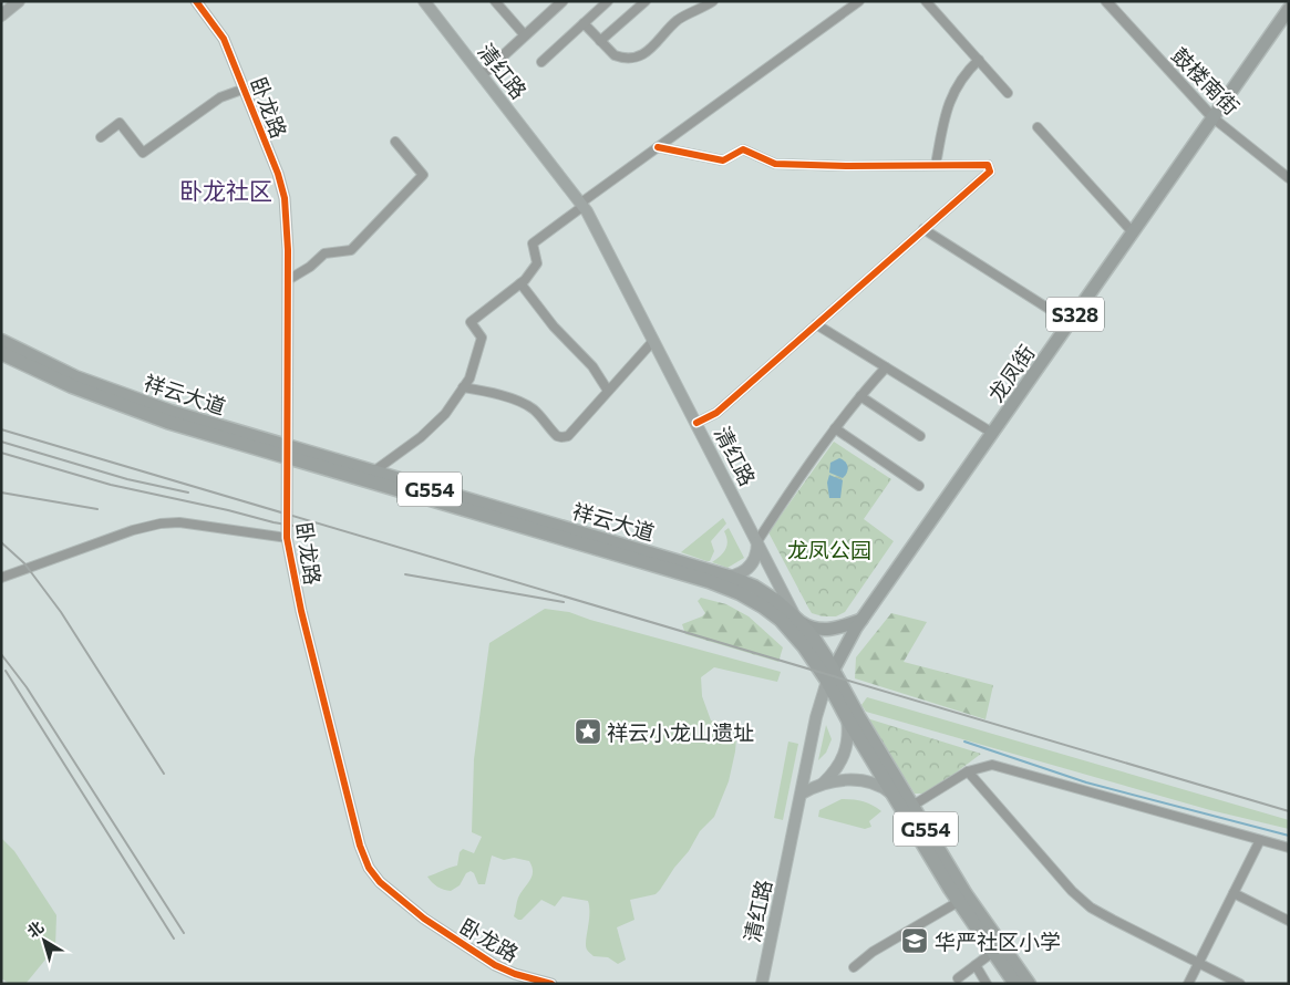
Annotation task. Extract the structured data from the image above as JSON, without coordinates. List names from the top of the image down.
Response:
{
  "streets": {
    "highway": ["祥云大道", "G554"],
    "main road": ["清红路", "S328", "龙凤街"],
    "street": ["鼓楼南街", "卧龙路"]
  },
  "crossings": [
    ["清红路", "龙凤街"],
    ["清红路", "祥云大道"],
    ["鼓楼南街", "龙凤街"],
    ["卧龙路", "祥云大道"],
    ["龙凤街", "祥云大道"]
  ],
  "districts": ["卧龙社区"],
  "parks": ["龙凤公园"],
  "places": {
    "place": ["祥云小龙山遗址"],
    "school or university": ["华严社区小学"]
  },
  "north": "top left"
}
